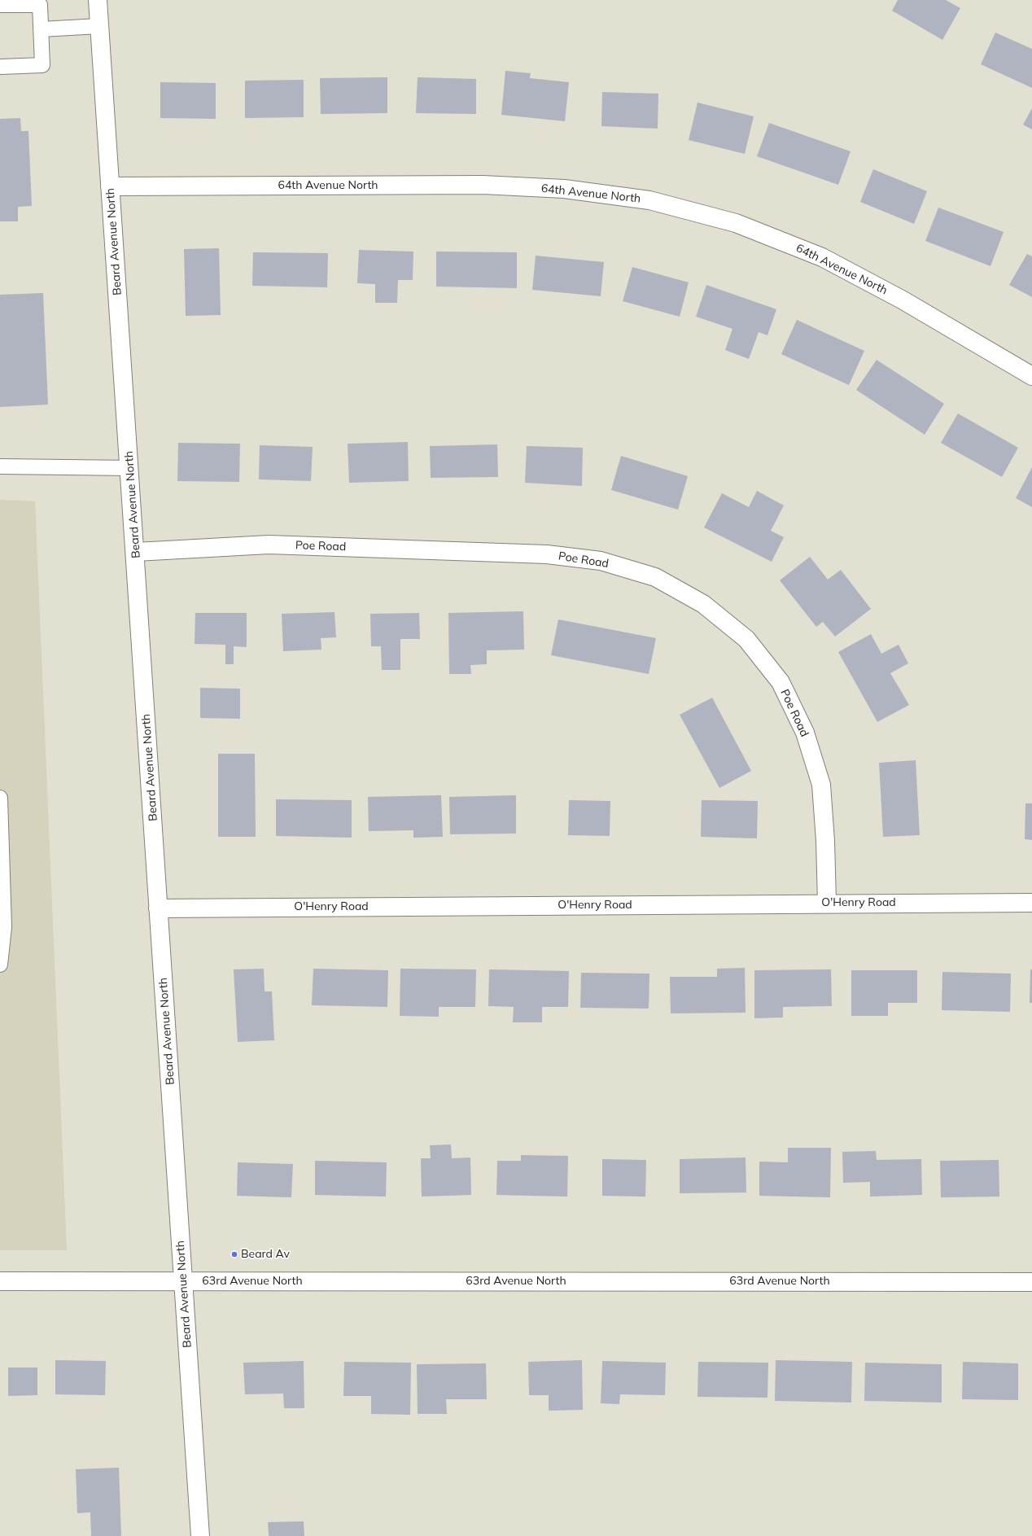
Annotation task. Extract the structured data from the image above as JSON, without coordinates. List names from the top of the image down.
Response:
{
  "streets": {
    "street": [
      "64th Avenue North",
      "Beard Avenue North",
      "Poe Road",
      "O'Henry Road",
      "63rd Avenue North"
    ]
  },
  "crossings": [
    ["64th Avenue North", "Beard Avenue North"],
    ["Beard Avenue North", "Poe Road"],
    ["Beard Avenue North", "O'Henry Road"],
    ["Beard Avenue North", "63rd Avenue North"],
    ["Poe Road", "O'Henry Road"]
  ],
  "places": ["Beard Av"]
}
